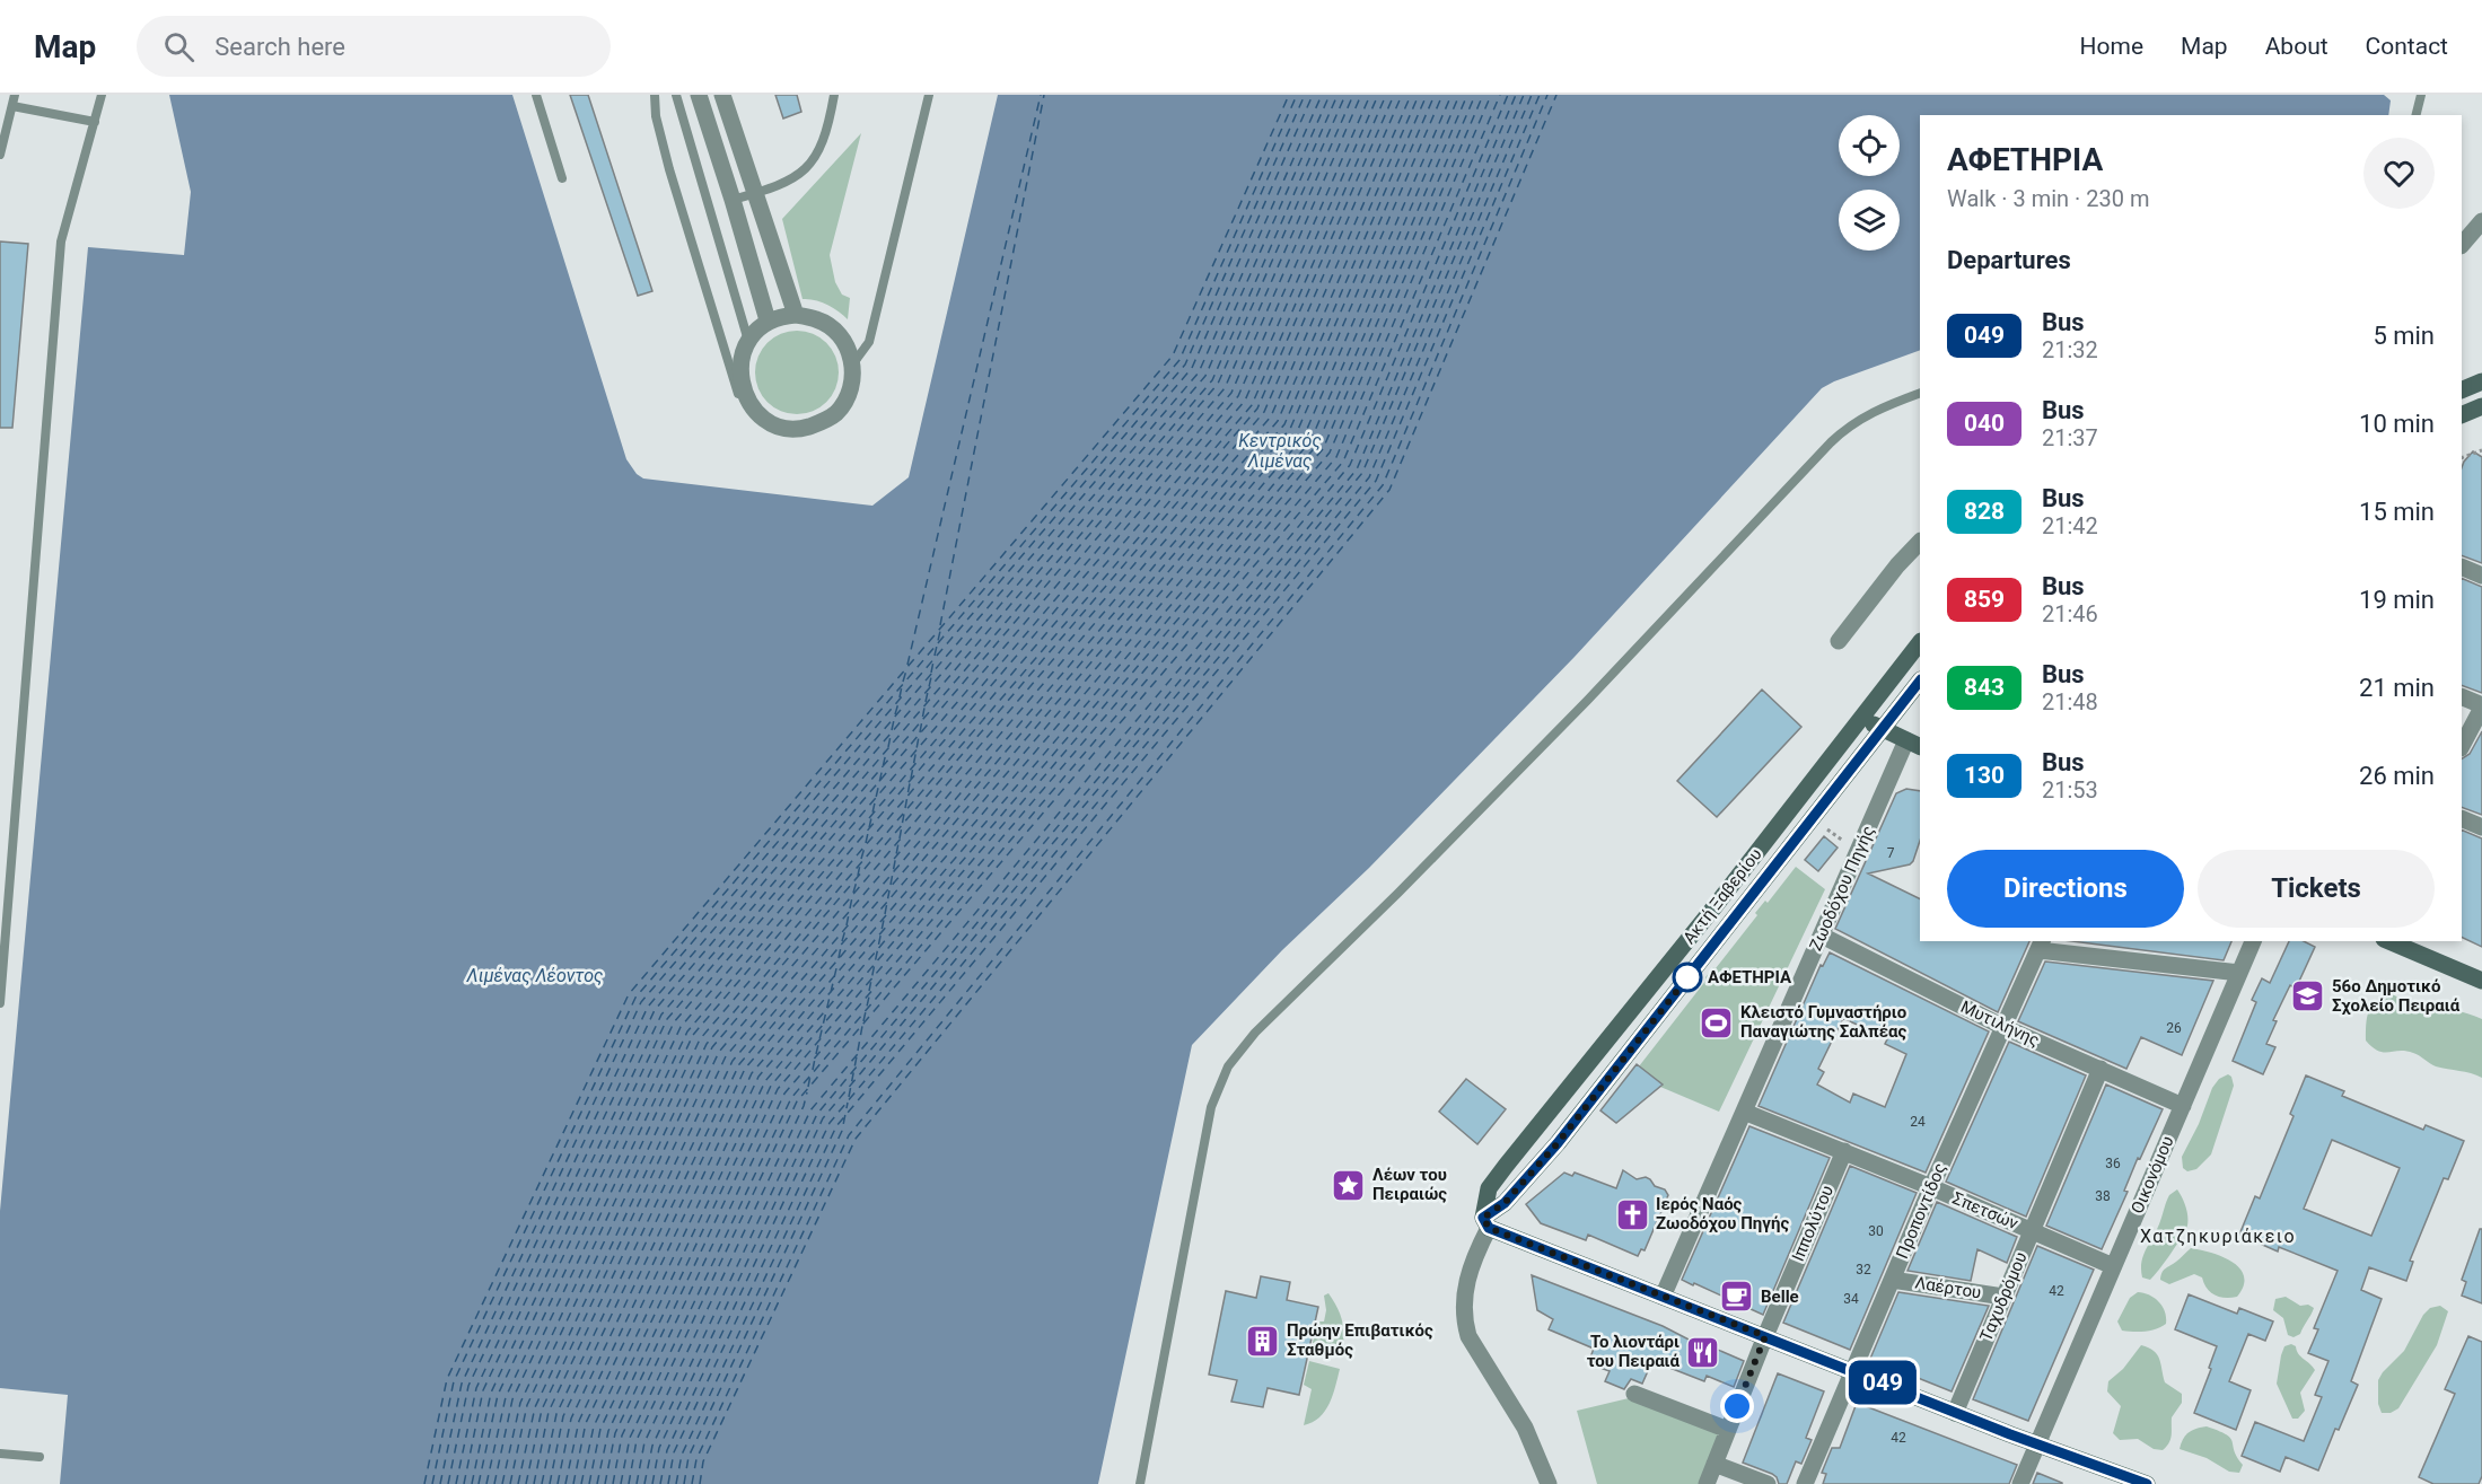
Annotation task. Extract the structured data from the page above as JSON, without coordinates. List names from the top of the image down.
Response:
{
  "streets": {
    "main road": ["Ακτή Ξαβερίου"],
    "street": [
      "Ζωοδόχου Πηγής",
      "Μυτιλήνης",
      "Οικονόμου",
      "Προποντίδος",
      "Σπετσών",
      "Ιππολύτου",
      "Λαέρτου",
      "Ταχυδρόμου"
    ]
  },
  "crossings": [
    ["Ζωοδόχου Πηγής", "Μυτιλήνης"],
    ["Ζωοδόχου Πηγής", "Σπετσών"],
    ["Μυτιλήνης", "Οικονόμου"],
    ["Μυτιλήνης", "Προποντίδος"],
    ["Μυτιλήνης", "Ταχυδρόμου"],
    ["Οικονόμου", "Σπετσών"],
    ["Προποντίδος", "Σπετσών"],
    ["Προποντίδος", "Λαέρτου"],
    ["Σπετσών", "Ιππολύτου"],
    ["Σπετσών", "Ταχυδρόμου"],
    ["Λαέρτου", "Ταχυδρόμου"]
  ],
  "districts": ["Χατζηκυριάκειο"],
  "water": ["Κεντρικός Λιμένας", "Λιμένας Λέοντος"],
  "places": {
    "other": ["ΑΦΕΤΗΡΙΑ"],
    "school or university": ["56ο Δημοτικό Σχολείο Πειραιά"],
    "sports": ["Κλειστό Γυμναστήριο Παναγιώτης Σαλπέας"],
    "place": ["Λέων του Πειραιώς"],
    "church": ["Ιερός Ναός Ζωοδόχου Πηγής"],
    "cafe": ["Belle"],
    "building": ["Πρώην Επιβατικός Σταθμός"],
    "restaurant": ["Το λιοντάρι του Πειραιά"]
  },
  "lines": ["bus line 049"],
  "house_numbers": [
    "7",
    "26",
    "24",
    "36",
    "38",
    "30",
    "32",
    "42",
    "34",
    "42"
  ],
  "page": {
    "header": "Map",
    "search": "Search here",
    "nav": [
      "Home",
      "Map",
      "About",
      "Contact"
    ],
    "on_map": "049",
    "heading": [
      ["ΑΦΕΤΗΡΙΑ", "Walk · 3 min · 230 m"],
      "Departures"
    ],
    "list": [
      {
        "mark": "049",
        "name": "Bus",
        "note": "21:32",
        "value": "5 min"
      },
      {
        "mark": "040",
        "name": "Bus",
        "note": "21:37",
        "value": "10 min"
      },
      {
        "mark": "828",
        "name": "Bus",
        "note": "21:42",
        "value": "15 min"
      },
      {
        "mark": "859",
        "name": "Bus",
        "note": "21:46",
        "value": "19 min"
      },
      {
        "mark": "843",
        "name": "Bus",
        "note": "21:48",
        "value": "21 min"
      },
      {
        "mark": "130",
        "name": "Bus",
        "note": "21:53",
        "value": "26 min"
      }
    ],
    "buttons": ["Directions", "Tickets"]
  }
}
